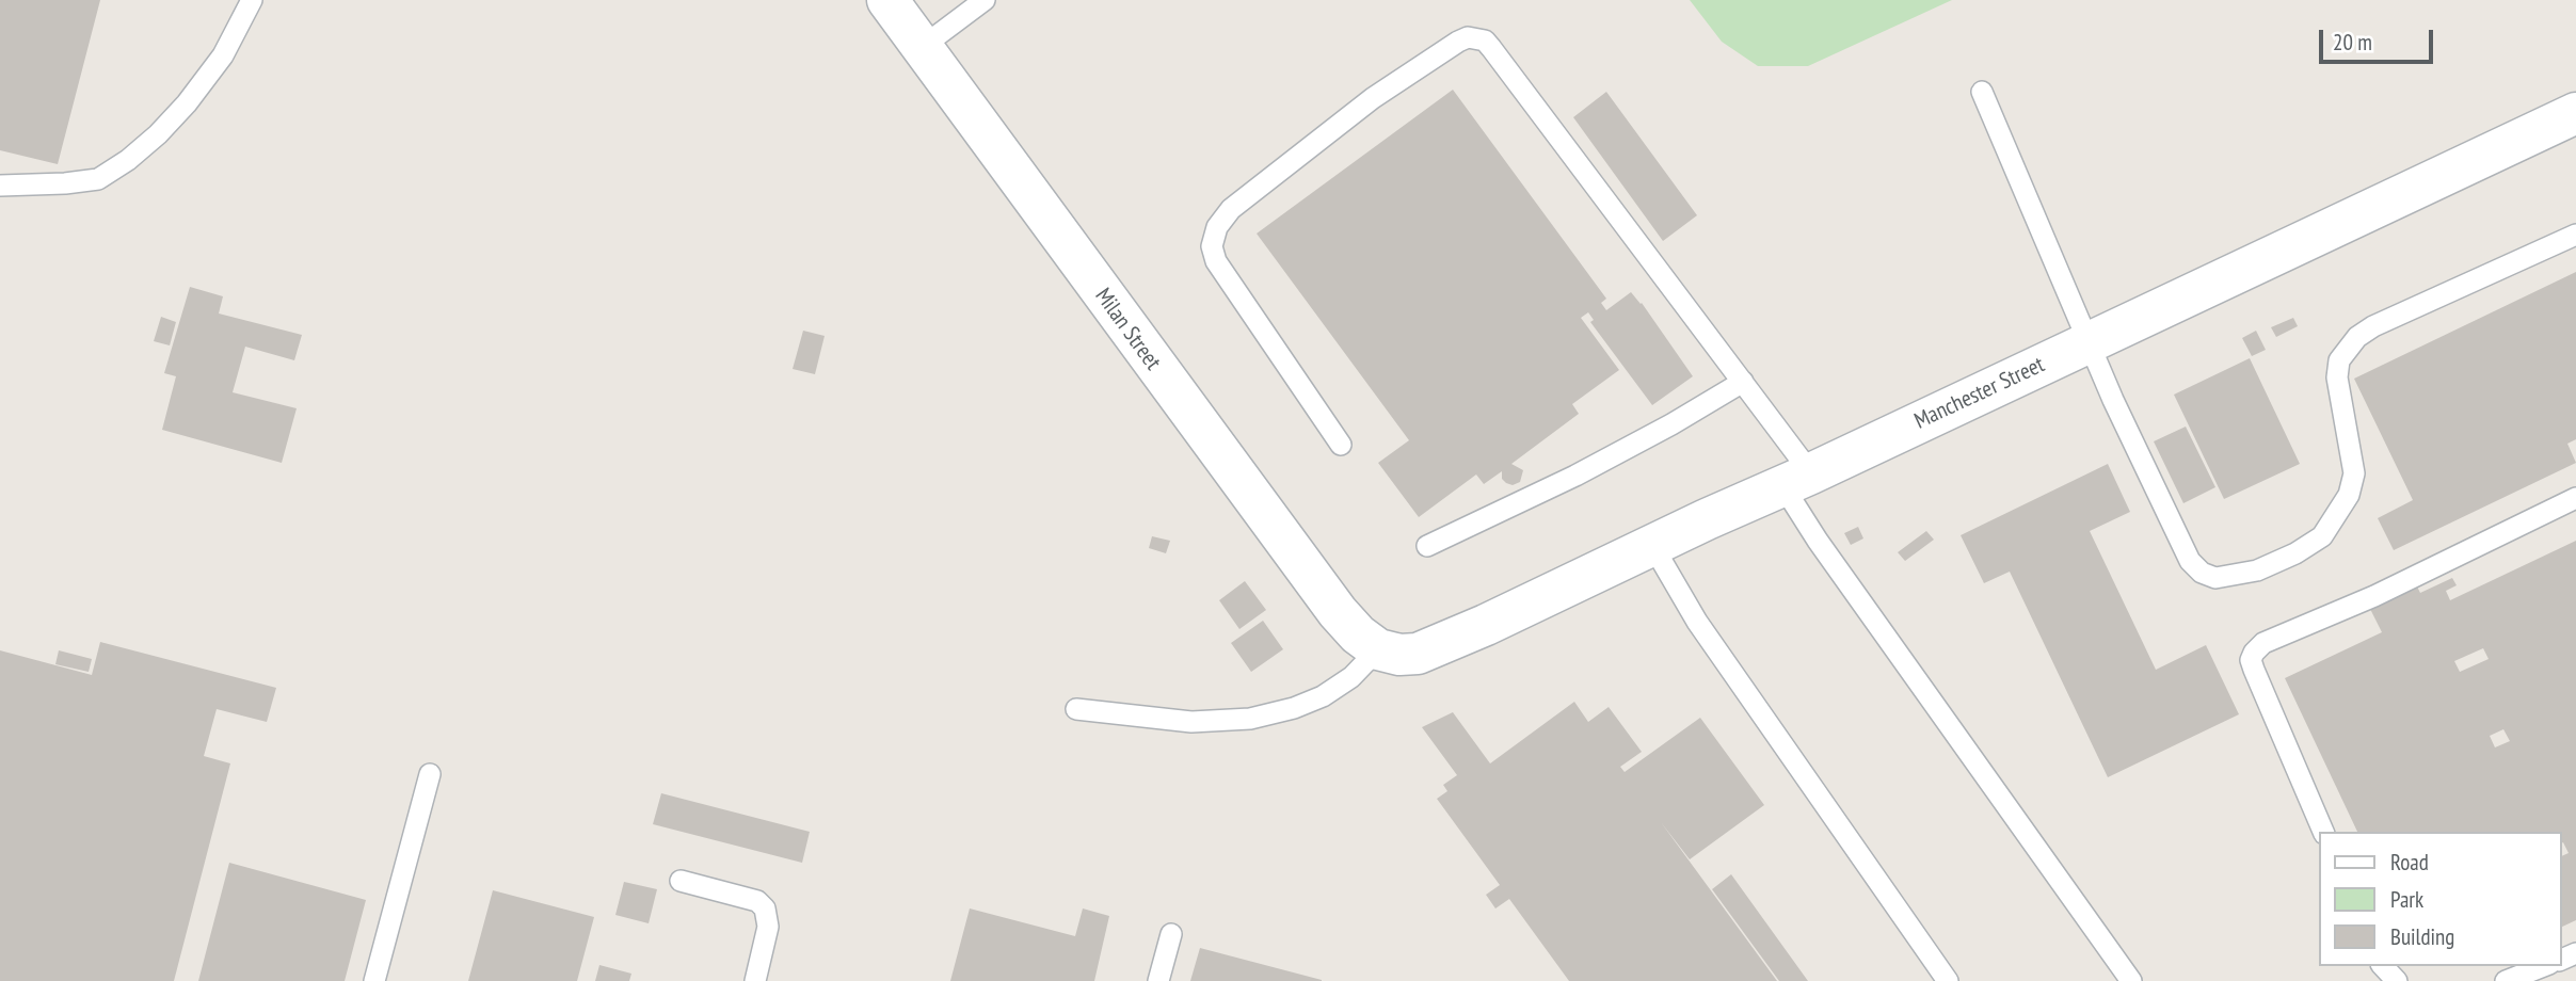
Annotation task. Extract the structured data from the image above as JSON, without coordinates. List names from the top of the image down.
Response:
{
  "streets": {
    "street": ["Milan Street", "Manchester Street"]
  },
  "crossings": [
    ["Milan Street", "Manchester Street"]
  ],
  "legend": ["Road", "Park", "Building"],
  "scale_bar": "20 m"
}
